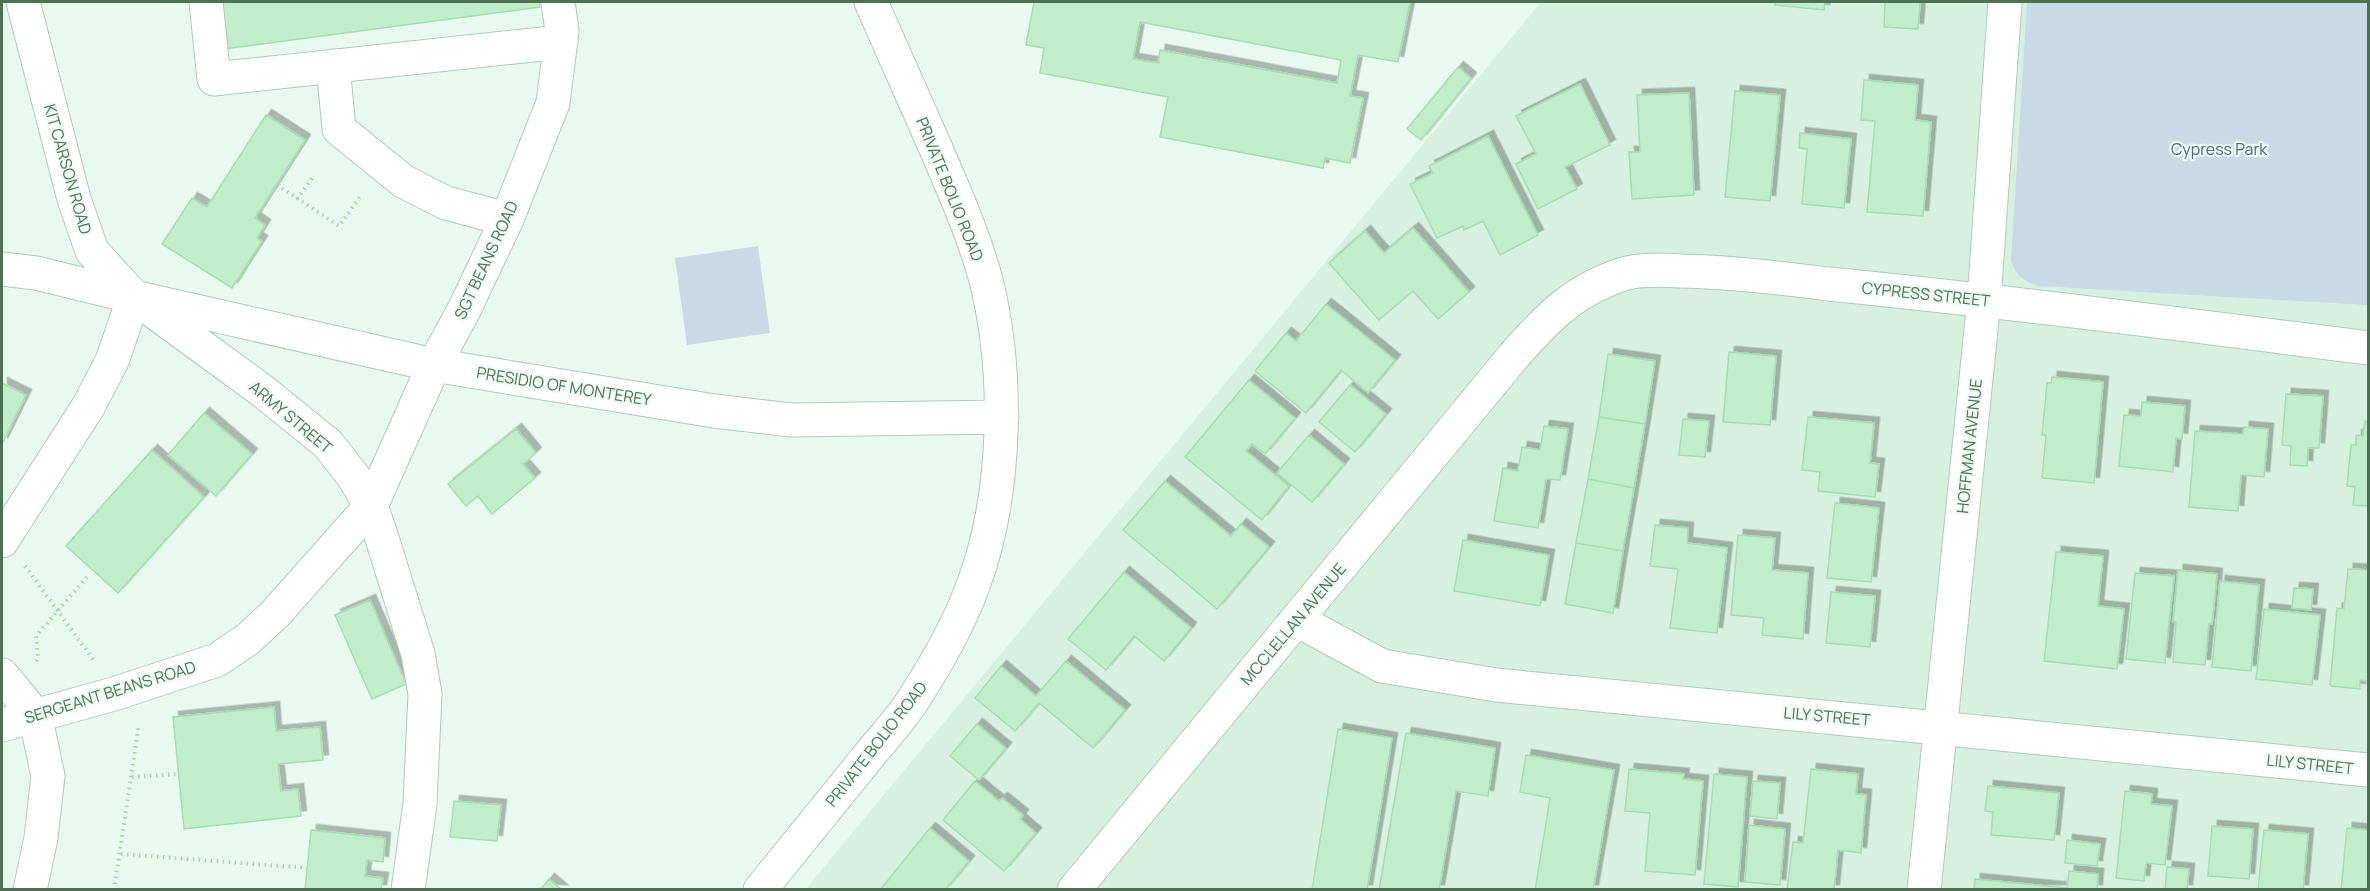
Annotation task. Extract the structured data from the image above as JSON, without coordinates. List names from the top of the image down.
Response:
{
  "streets": {
    "street": [
      "KIT CARSON ROAD",
      "PRIVATE BOLIO ROAD",
      "SGT BEANS ROAD",
      "CYPRESS STREET",
      "PRESIDIO OF MONTEREY",
      "ARMY STREET",
      "HOFFMAN AVENUE",
      "MCCLELLAN AVENUE",
      "SERGEANT BEANS ROAD",
      "LILY STREET"
    ]
  },
  "crossings": [
    ["KIT CARSON ROAD", "PRESIDIO OF MONTEREY"],
    ["KIT CARSON ROAD", "ARMY STREET"],
    ["PRIVATE BOLIO ROAD", "PRESIDIO OF MONTEREY"],
    ["SGT BEANS ROAD", "PRESIDIO OF MONTEREY"],
    ["SGT BEANS ROAD", "ARMY STREET"],
    ["SGT BEANS ROAD", "SERGEANT BEANS ROAD"],
    ["CYPRESS STREET", "HOFFMAN AVENUE"],
    ["CYPRESS STREET", "MCCLELLAN AVENUE"],
    ["PRESIDIO OF MONTEREY", "ARMY STREET"],
    ["ARMY STREET", "SERGEANT BEANS ROAD"],
    ["HOFFMAN AVENUE", "LILY STREET"],
    ["MCCLELLAN AVENUE", "LILY STREET"]
  ],
  "parks": ["Cypress Park"]
}
